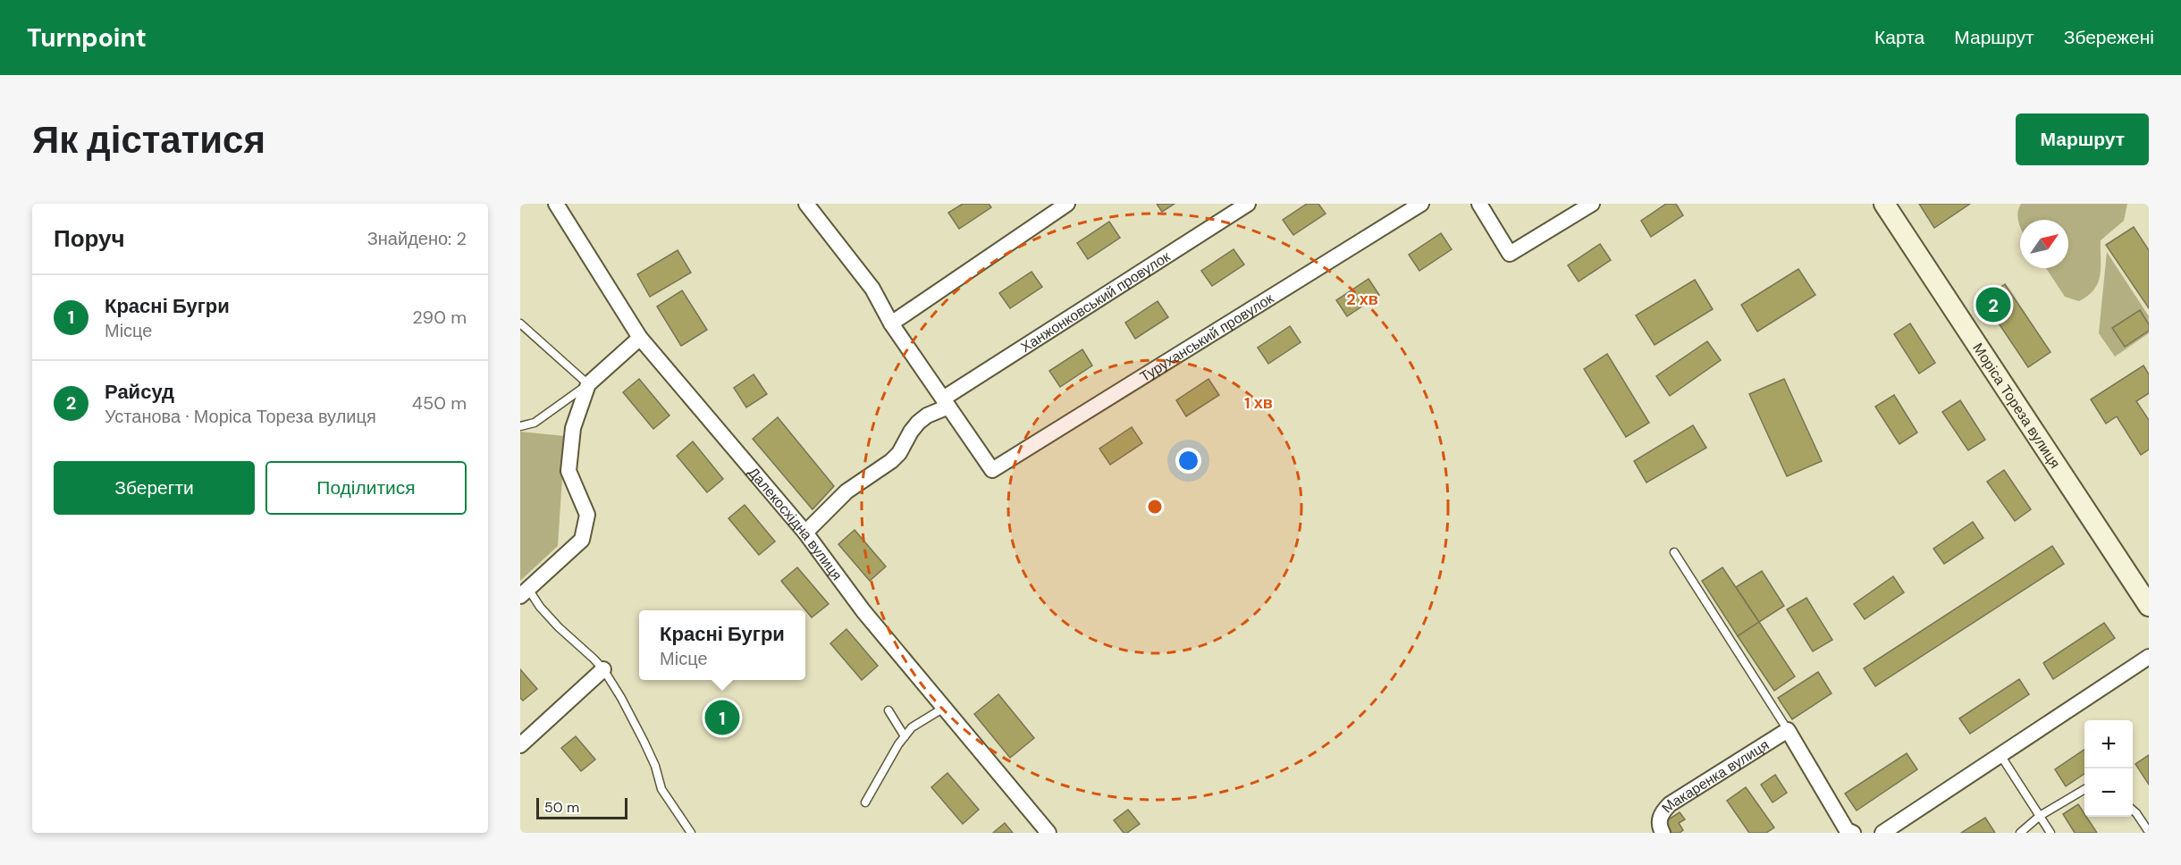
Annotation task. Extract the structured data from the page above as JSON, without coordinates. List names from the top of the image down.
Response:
{
  "streets": {
    "street": [
      "Ханжонковський провулок",
      "Туруханський провулок",
      "Моріса Тореза вулиця",
      "Далекосхідна вулиця",
      "Макаренка вулиця"
    ]
  },
  "crossings": [
    ["Ханжонковський провулок", "Туруханський провулок"],
    ["Ханжонковський провулок", "Далекосхідна вулиця"]
  ],
  "scale_bar": "50 m",
  "north": "top right",
  "page": {
    "header": "Turnpoint",
    "nav": ["Карта", "Маршрут", "Збережені"],
    "buttons": [
      "Маршрут",
      ["Зберегти", "Поділитися"]
    ],
    "title": "Як дістатися",
    "heading": ["Поруч", "Знайдено: 2"],
    "list": [
      {
        "mark": "1",
        "name": "Красні Бугри",
        "note": "Місце",
        "value": "290 m"
      },
      {
        "mark": "2",
        "name": "Райсуд",
        "note": "Установа · Моріса Тореза вулиця",
        "value": "450 m"
      }
    ],
    "pins": ["2", "1"],
    "popup": ["Красні Бугри", "Місце"],
    "map_buttons": ["+", "−"],
    "scale": "50 m"
  },
  "rings": ["2 хв", "1 хв"]
}
